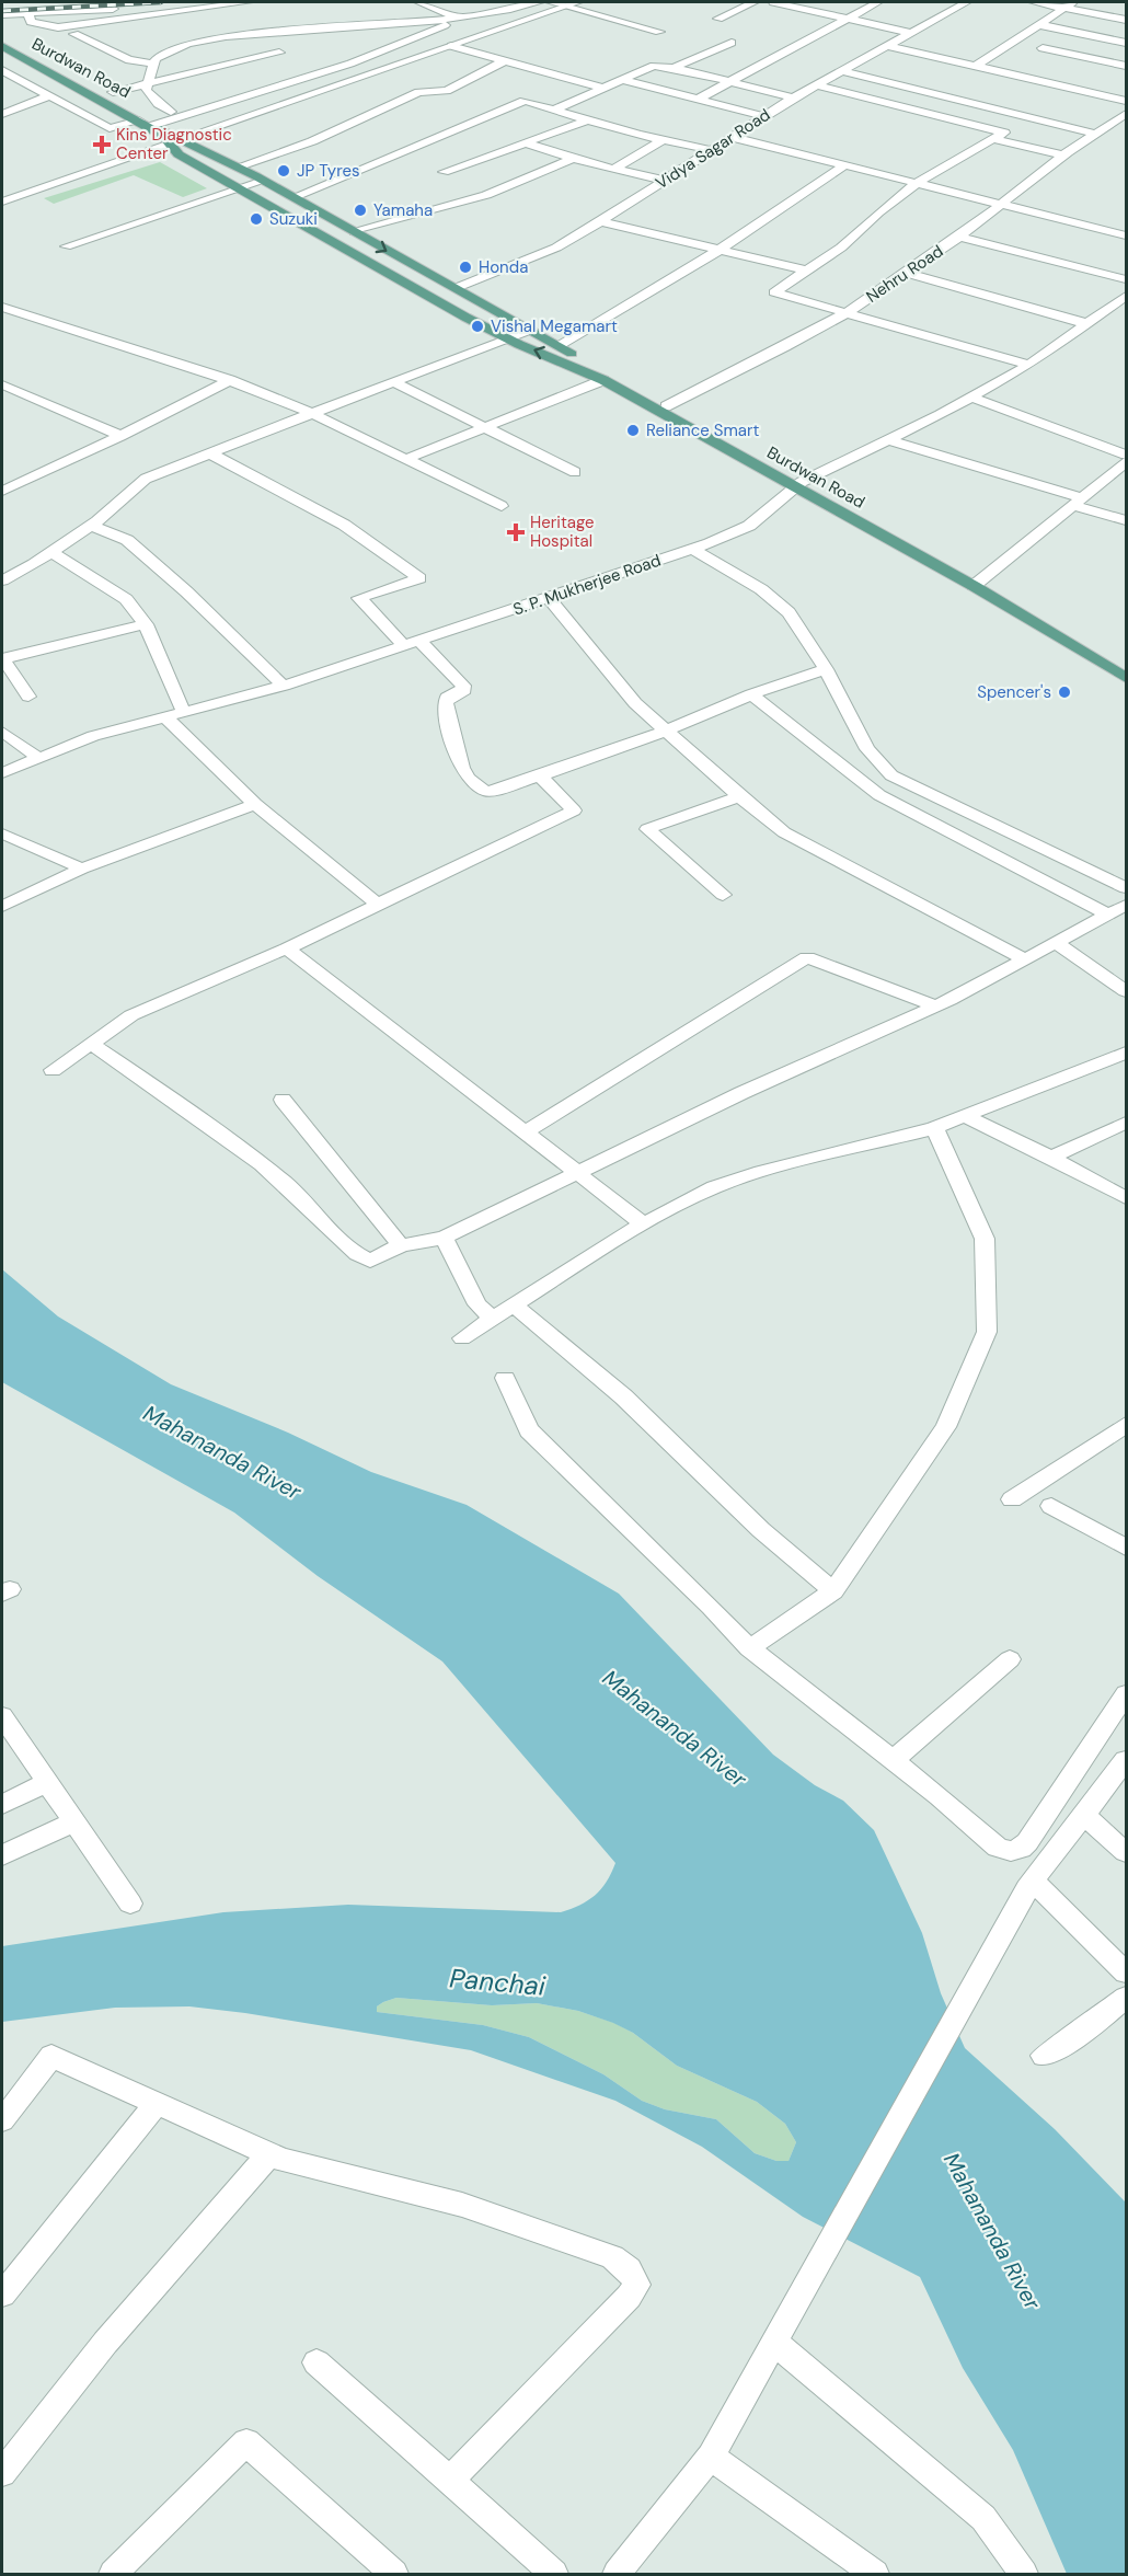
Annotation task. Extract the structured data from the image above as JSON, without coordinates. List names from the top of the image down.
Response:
{
  "streets": {
    "main road": ["Burdwan Road"],
    "street": ["Vidya Sagar Road", "Nehru Road", "S. P. Mukherjee Road"]
  },
  "crossings": [
    ["Burdwan Road", "Vidya Sagar Road"],
    ["Burdwan Road", "Nehru Road"],
    ["Burdwan Road", "S. P. Mukherjee Road"]
  ],
  "water": ["Mahananda River", "Panchai"],
  "places": {
    "health": ["Kins Diagnostic Center", "Heritage Hospital"],
    "other": [
      "JP Tyres",
      "Yamaha",
      "Suzuki",
      "Honda",
      "Vishal Megamart",
      "Reliance Smart",
      "Spencer's"
    ]
  }
}
